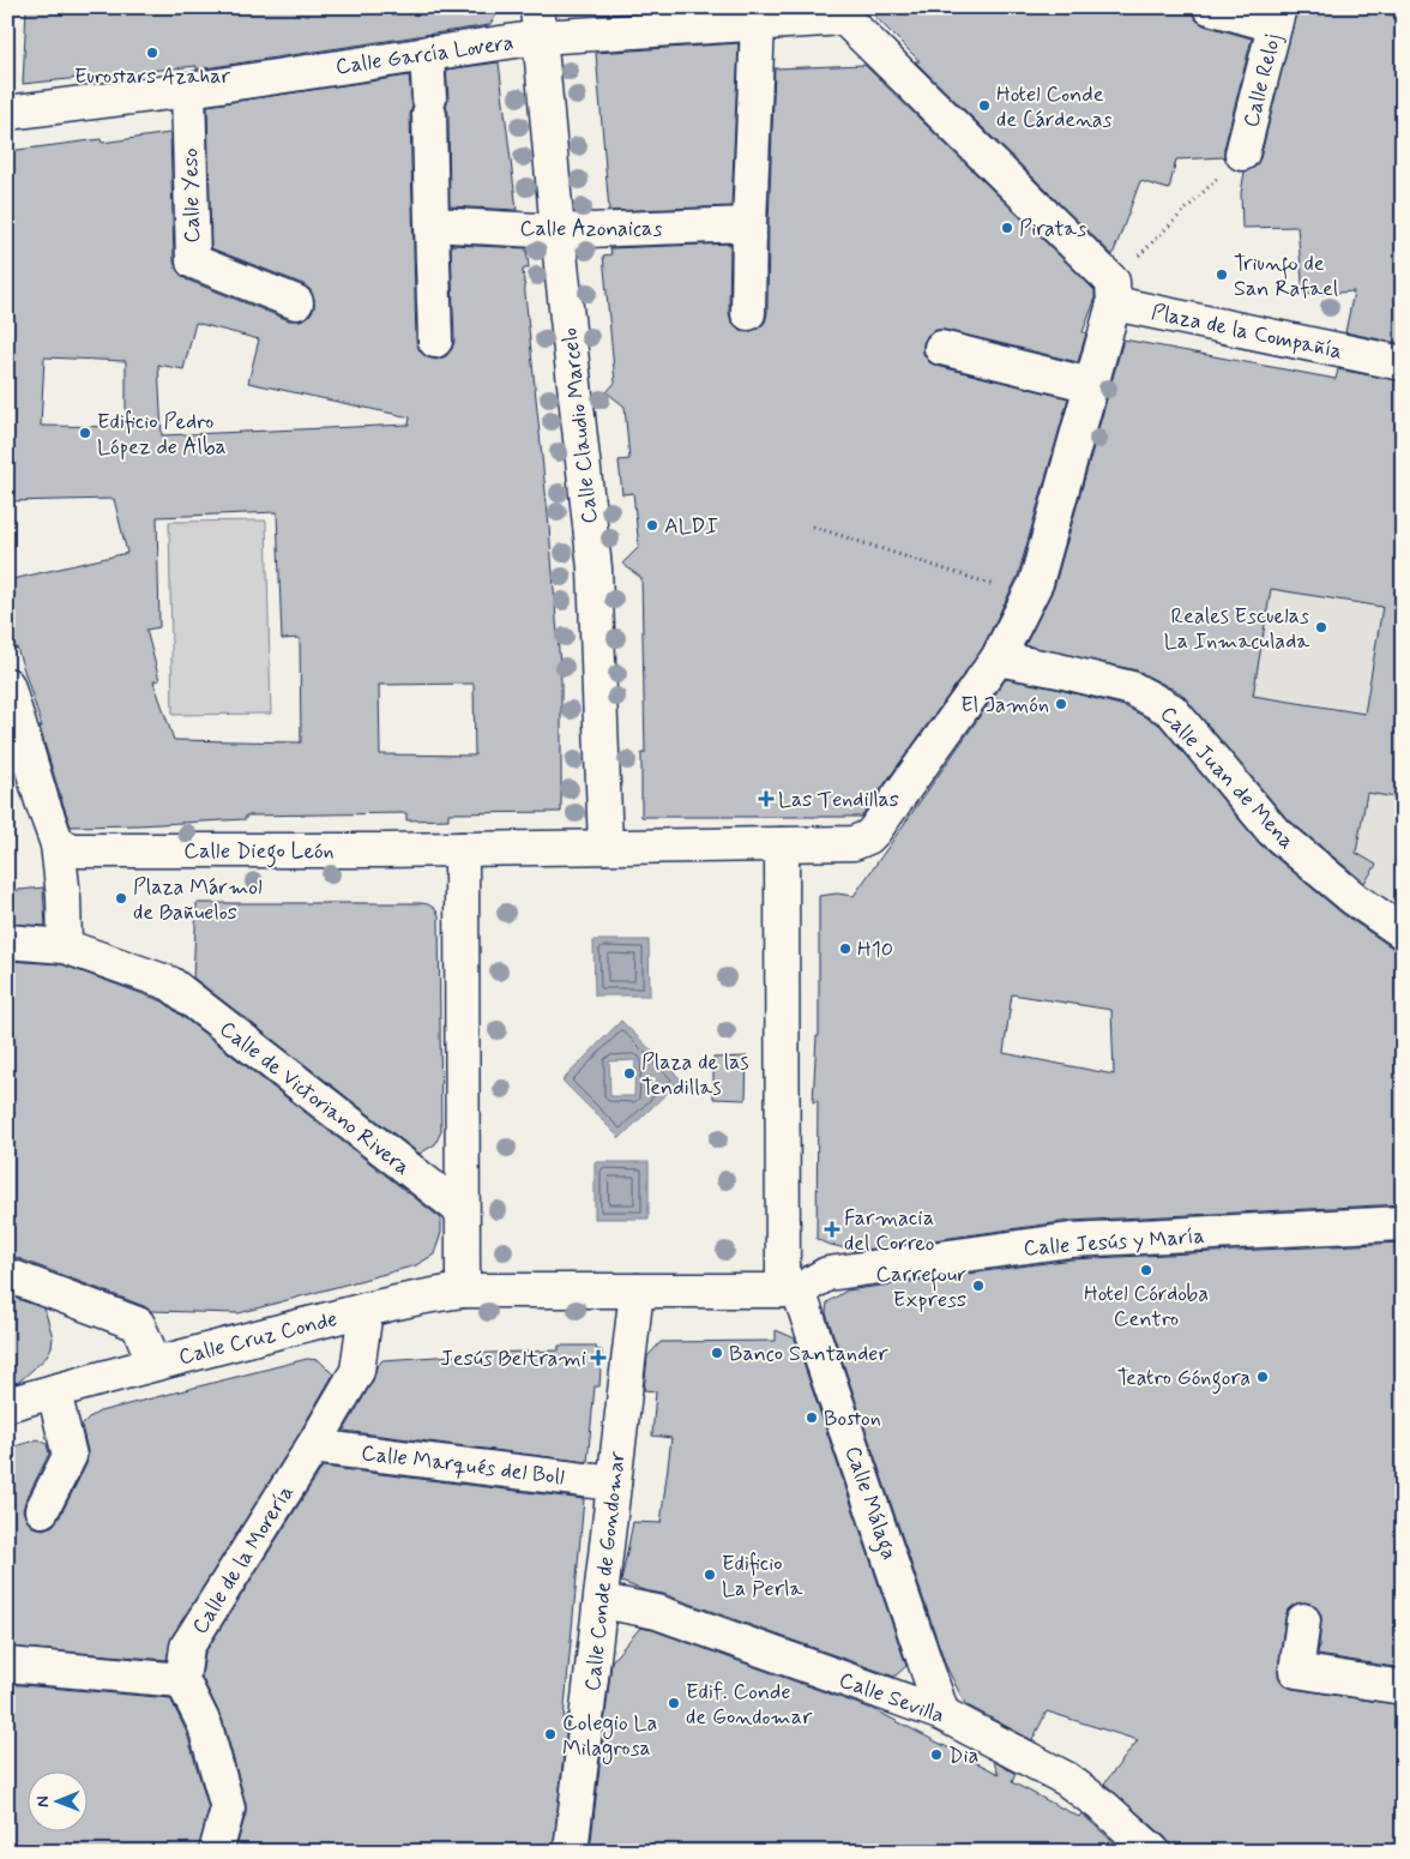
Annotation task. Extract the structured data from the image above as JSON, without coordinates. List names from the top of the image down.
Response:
{
  "streets": {
    "street": [
      "Calle García Lovera",
      "Calle Reloj",
      "Calle Yeso",
      "Calle Azonaicas",
      "Plaza de la Compañía",
      "Calle Claudio Marcelo",
      "Calle Juan de Mena",
      "Calle Diego León",
      "Calle de Victoriano Rivera",
      "Calle Jesús y María",
      "Calle Cruz Conde",
      "Calle Marqués del Boll",
      "Calle Málaga",
      "Calle de la Morería",
      "Calle Conde de Gondomar",
      "Calle Sevilla"
    ]
  },
  "crossings": [
    ["Calle García Lovera", "Calle Yeso"],
    ["Calle García Lovera", "Calle Claudio Marcelo"],
    ["Calle Azonaicas", "Calle Claudio Marcelo"],
    ["Calle Jesús y María", "Calle Málaga"],
    ["Calle Cruz Conde", "Calle de la Morería"],
    ["Calle Marqués del Boll", "Calle de la Morería"],
    ["Calle Marqués del Boll", "Calle Conde de Gondomar"],
    ["Calle Málaga", "Calle Sevilla"],
    ["Calle Conde de Gondomar", "Calle Sevilla"]
  ],
  "places": {
    "other": [
      "Eurostars Azahar",
      "Hotel Conde de Cárdenas",
      "Piratas",
      "Triunfo de San Rafael",
      "Edificio Pedro López de Alba",
      "ALDI",
      "Reales Escuelas La Inmaculada",
      "El Jamón",
      "Plaza Mármol de Bañuelos",
      "H10",
      "Plaza de las Tendillas",
      "Hotel Córdoba Centro",
      "Carrefour Express",
      "Banco Santander",
      "Teatro Góngora",
      "Boston",
      "Edificio La Perla",
      "Edif. Conde de Gondomar",
      "Colegio La Milagrosa",
      "Dia"
    ],
    "health": ["Las Tendillas", "Farmacia del Correo", "Jesús Beltrami"]
  },
  "north": "left"
}
